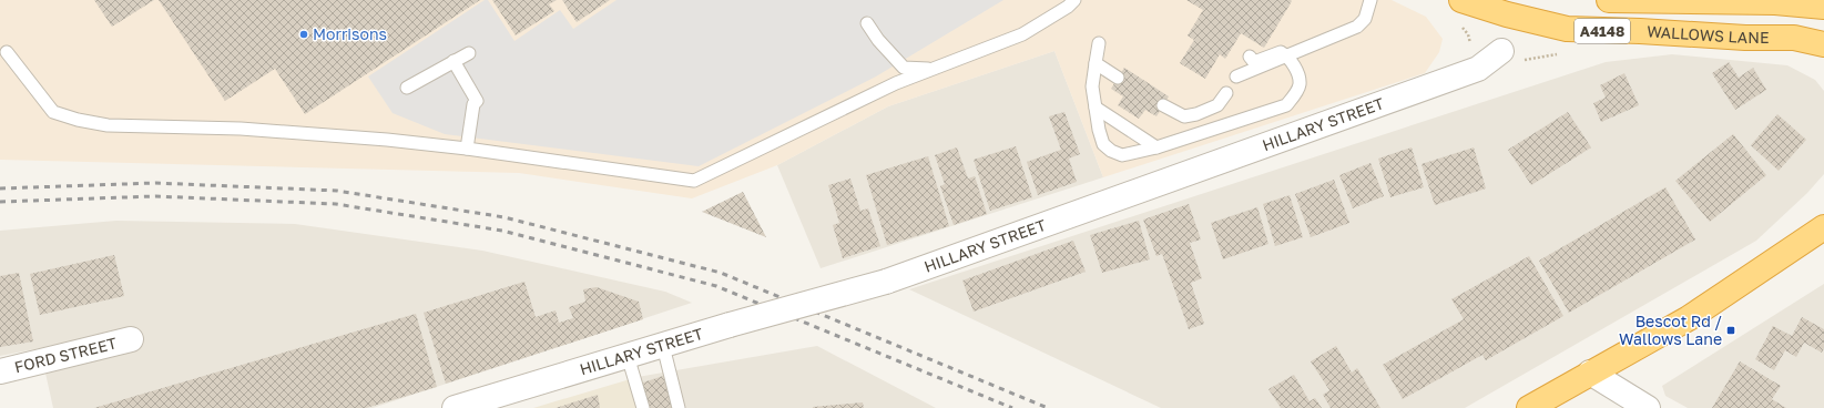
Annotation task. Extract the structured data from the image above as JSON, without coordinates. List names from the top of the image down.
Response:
{
  "streets": {
    "highway": ["A4148", "WALLOWS LANE"],
    "street": ["HILLARY STREET", "FORD STREET"]
  },
  "places": {
    "other": ["Morrisons"],
    "transit": ["Bescot Rd / Wallows Lane"]
  }
}
